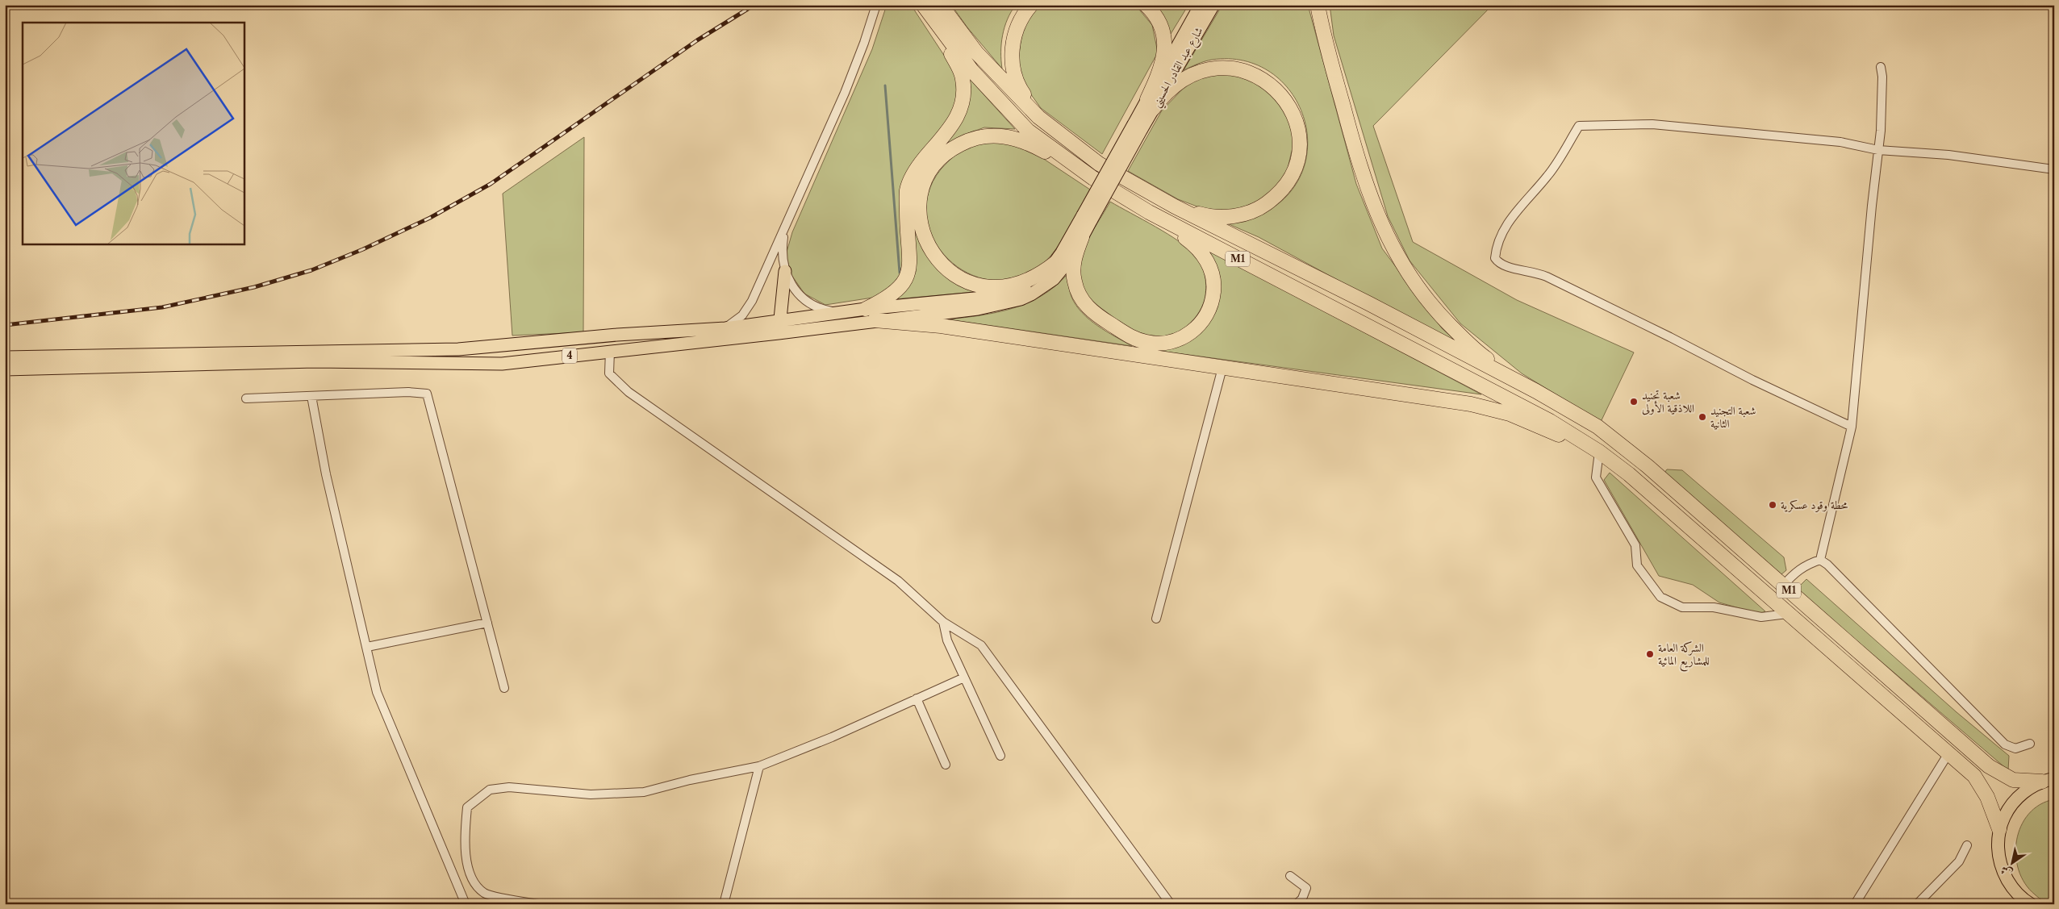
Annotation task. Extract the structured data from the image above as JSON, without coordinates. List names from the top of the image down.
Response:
{
  "streets": {
    "highway": ["M1"],
    "main road": ["شارع عبد القادر الحسيني", "4"]
  },
  "crossings": [
    ["شارع عبد القادر الحسيني", "4"]
  ],
  "places": [
    "شعبة تجنيد اللاذقية الأولى",
    "شعبة التجنيد الثانية",
    "محطة وقود عسكرية",
    "الشركة العامة للمشاريع المائية"
  ],
  "north": "bottom left"
}
